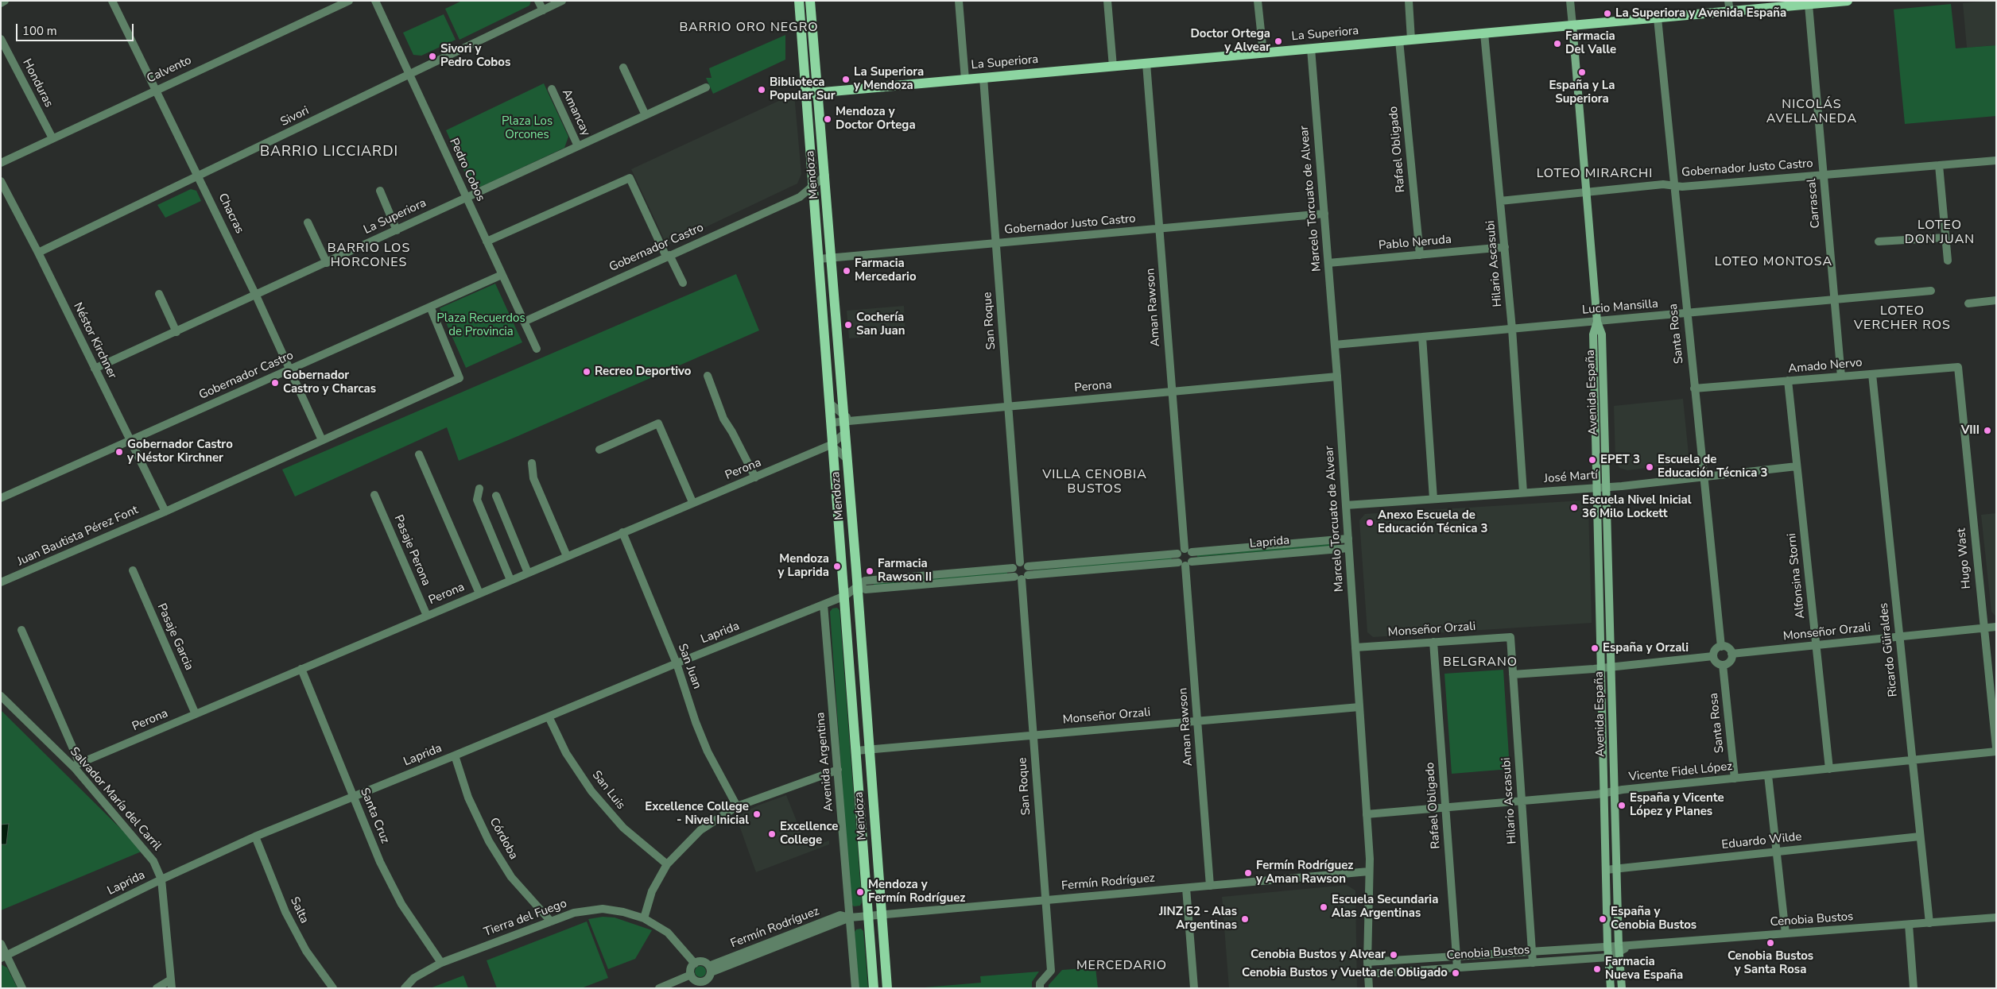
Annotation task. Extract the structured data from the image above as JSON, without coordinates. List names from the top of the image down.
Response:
{
  "streets": {
    "main road": ["La Superiora", "Mendoza", "Avenida España"],
    "street": [
      "Calvento",
      "Honduras",
      "Amancay",
      "Sivori",
      "Rafael Obligado",
      "Gobernador Justo Castro",
      "Pedro Cobos",
      "Marcelo Torcuato de Alvear",
      "Carrascal",
      "Chacras",
      "Pablo Neruda",
      "Gobernador Castro",
      "Hilario Ascasubi",
      "Aman Rawson",
      "Lucio Mansilla",
      "San Roque",
      "Santa Rosa",
      "Néstor Kirchner",
      "Amado Nervo",
      "Perona",
      "José Martí",
      "Juan Bautista Pérez Font",
      "Laprida",
      "Pasaje Perona",
      "Hugo Wast",
      "Alfonsina Storni",
      "Monseñor Orzali",
      "Pasaje Garcia",
      "Ricardo Güiraldes",
      "San Juan",
      "Avenida Argentina",
      "Vicente Fidel López",
      "San Luis",
      "Salvador María del Carril",
      "Santa Cruz",
      "Córdoba",
      "Eduardo Wilde",
      "Fermín Rodríguez",
      "Salta",
      "Tierra del Fuego",
      "Cenobia Bustos"
    ]
  },
  "crossings": [
    ["La Superiora", "Amancay"],
    ["La Superiora", "Rafael Obligado"],
    ["La Superiora", "Pedro Cobos"],
    ["La Superiora", "Mendoza"],
    ["La Superiora", "Marcelo Torcuato de Alvear"],
    ["La Superiora", "Carrascal"],
    ["La Superiora", "Chacras"],
    ["La Superiora", "Hilario Ascasubi"],
    ["La Superiora", "Aman Rawson"],
    ["La Superiora", "San Roque"],
    ["La Superiora", "Santa Rosa"],
    ["La Superiora", "Néstor Kirchner"],
    ["La Superiora", "Avenida España"],
    ["Calvento", "Honduras"],
    ["Calvento", "Chacras"],
    ["Sivori", "Pedro Cobos"],
    ["Sivori", "Chacras"],
    ["Sivori", "Néstor Kirchner"],
    ["Rafael Obligado", "Pablo Neruda"],
    ["Rafael Obligado", "Monseñor Orzali"],
    ["Rafael Obligado", "Vicente Fidel López"],
    ["Rafael Obligado", "Cenobia Bustos"],
    ["Gobernador Justo Castro", "Mendoza"],
    ["Gobernador Justo Castro", "Marcelo Torcuato de Alvear"],
    ["Gobernador Justo Castro", "Carrascal"],
    ["Gobernador Justo Castro", "Hilario Ascasubi"],
    ["Gobernador Justo Castro", "Aman Rawson"],
    ["Gobernador Justo Castro", "San Roque"],
    ["Gobernador Justo Castro", "Santa Rosa"],
    ["Gobernador Justo Castro", "Avenida España"],
    ["Pedro Cobos", "Gobernador Castro"],
    ["Mendoza", "Gobernador Castro"],
    ["Mendoza", "Perona"],
    ["Mendoza", "Laprida"],
    ["Mendoza", "Monseñor Orzali"],
    ["Mendoza", "Fermín Rodríguez"],
    ["Marcelo Torcuato de Alvear", "Pablo Neruda"],
    ["Marcelo Torcuato de Alvear", "Lucio Mansilla"],
    ["Marcelo Torcuato de Alvear", "Perona"],
    ["Marcelo Torcuato de Alvear", "José Martí"],
    ["Marcelo Torcuato de Alvear", "Laprida"],
    ["Marcelo Torcuato de Alvear", "Monseñor Orzali"],
    ["Marcelo Torcuato de Alvear", "Vicente Fidel López"],
    ["Marcelo Torcuato de Alvear", "Fermín Rodríguez"],
    ["Marcelo Torcuato de Alvear", "Cenobia Bustos"],
    ["Carrascal", "Lucio Mansilla"],
    ["Carrascal", "Amado Nervo"],
    ["Chacras", "Gobernador Castro"],
    ["Chacras", "Juan Bautista Pérez Font"],
    ["Pablo Neruda", "Hilario Ascasubi"],
    ["Gobernador Castro", "Néstor Kirchner"],
    ["Gobernador Castro", "Juan Bautista Pérez Font"],
    ["Hilario Ascasubi", "Lucio Mansilla"],
    ["Hilario Ascasubi", "José Martí"],
    ["Hilario Ascasubi", "Monseñor Orzali"],
    ["Hilario Ascasubi", "Vicente Fidel López"],
    ["Hilario Ascasubi", "Cenobia Bustos"],
    ["Aman Rawson", "Perona"],
    ["Aman Rawson", "Laprida"],
    ["Aman Rawson", "Monseñor Orzali"],
    ["Aman Rawson", "Fermín Rodríguez"],
    ["Lucio Mansilla", "Santa Rosa"],
    ["Lucio Mansilla", "Avenida España"],
    ["San Roque", "Perona"],
    ["San Roque", "Laprida"],
    ["San Roque", "Monseñor Orzali"],
    ["San Roque", "Fermín Rodríguez"],
    ["Santa Rosa", "Amado Nervo"],
    ["Santa Rosa", "José Martí"],
    ["Santa Rosa", "Monseñor Orzali"],
    ["Santa Rosa", "Vicente Fidel López"],
    ["Néstor Kirchner", "Juan Bautista Pérez Font"],
    ["Amado Nervo", "Hugo Wast"],
    ["Amado Nervo", "Alfonsina Storni"],
    ["Amado Nervo", "Ricardo Güiraldes"],
    ["Perona", "Pasaje Perona"],
    ["Perona", "Pasaje Garcia"],
    ["Perona", "San Juan"],
    ["Perona", "Salvador María del Carril"],
    ["Perona", "Santa Cruz"],
    ["Avenida España", "José Martí"],
    ["Avenida España", "Vicente Fidel López"],
    ["Avenida España", "Eduardo Wilde"],
    ["Avenida España", "Cenobia Bustos"],
    ["José Martí", "Alfonsina Storni"],
    ["Laprida", "San Juan"],
    ["Laprida", "Avenida Argentina"],
    ["Laprida", "San Luis"],
    ["Laprida", "Salvador María del Carril"],
    ["Laprida", "Santa Cruz"],
    ["Laprida", "Córdoba"],
    ["Laprida", "Salta"],
    ["Hugo Wast", "Monseñor Orzali"],
    ["Alfonsina Storni", "Monseñor Orzali"],
    ["Alfonsina Storni", "Vicente Fidel López"],
    ["Monseñor Orzali", "Ricardo Güiraldes"],
    ["Ricardo Güiraldes", "Vicente Fidel López"],
    ["Ricardo Güiraldes", "Eduardo Wilde"],
    ["Ricardo Güiraldes", "Cenobia Bustos"],
    ["Avenida Argentina", "Fermín Rodríguez"],
    ["Santa Cruz", "Tierra del Fuego"],
    ["Córdoba", "Tierra del Fuego"],
    ["Fermín Rodríguez", "Tierra del Fuego"]
  ],
  "districts": [
    "BARRIO ORO NEGRO",
    "NICOLÁS AVELLANEDA",
    "BARRIO LICCIARDI",
    "LOTEO MIRARCHI",
    "LOTEO DON JUAN",
    "BARRIO LOS HORCONES",
    "LOTEO MONTOSA",
    "LOTEO VERCHER ROS",
    "VILLA CENOBIA BUSTOS",
    "BELGRANO",
    "MERCEDARIO"
  ],
  "parks": ["Plaza Los Orcones", "Plaza Recuerdos de Provincia"],
  "places": [
    "La Superiora y Avenida España",
    "Doctor Ortega y Alvear",
    "Farmacia Del Valle",
    "Sivori y Pedro Cobos",
    "España y La Superiora",
    "La Superiora y Mendoza",
    "Biblioteca Popular Sur",
    "Mendoza y Doctor Ortega",
    "Farmacia Mercedario",
    "Cochería San Juan",
    "Recreo Deportivo",
    "Gobernador Castro y Charcas",
    "VIII",
    "Gobernador Castro y Néstor Kirchner",
    "EPET 3",
    "Escuela de Educación Técnica 3",
    "Escuela Nivel Inicial 36 Milo Lockett",
    "Anexo Escuela de Educación Técnica 3",
    "Mendoza y Laprida",
    "Farmacia Rawson II",
    "España y Orzali",
    "España y Vicente López y Planes",
    "Excellence College - Nivel Inicial",
    "Excellence College",
    "Fermín Rodríguez y Aman Rawson",
    "Mendoza y Fermín Rodríguez",
    "Escuela Secundaria Alas Argentinas",
    "JINZ 52 - Alas Argentinas",
    "España y Cenobia Bustos",
    "Cenobia Bustos y Santa Rosa",
    "Cenobia Bustos y Alvear",
    "Farmacia Nueva España",
    "Cenobia Bustos y Vuelta de Obligado"
  ],
  "scale_bar": "100 m"
}
